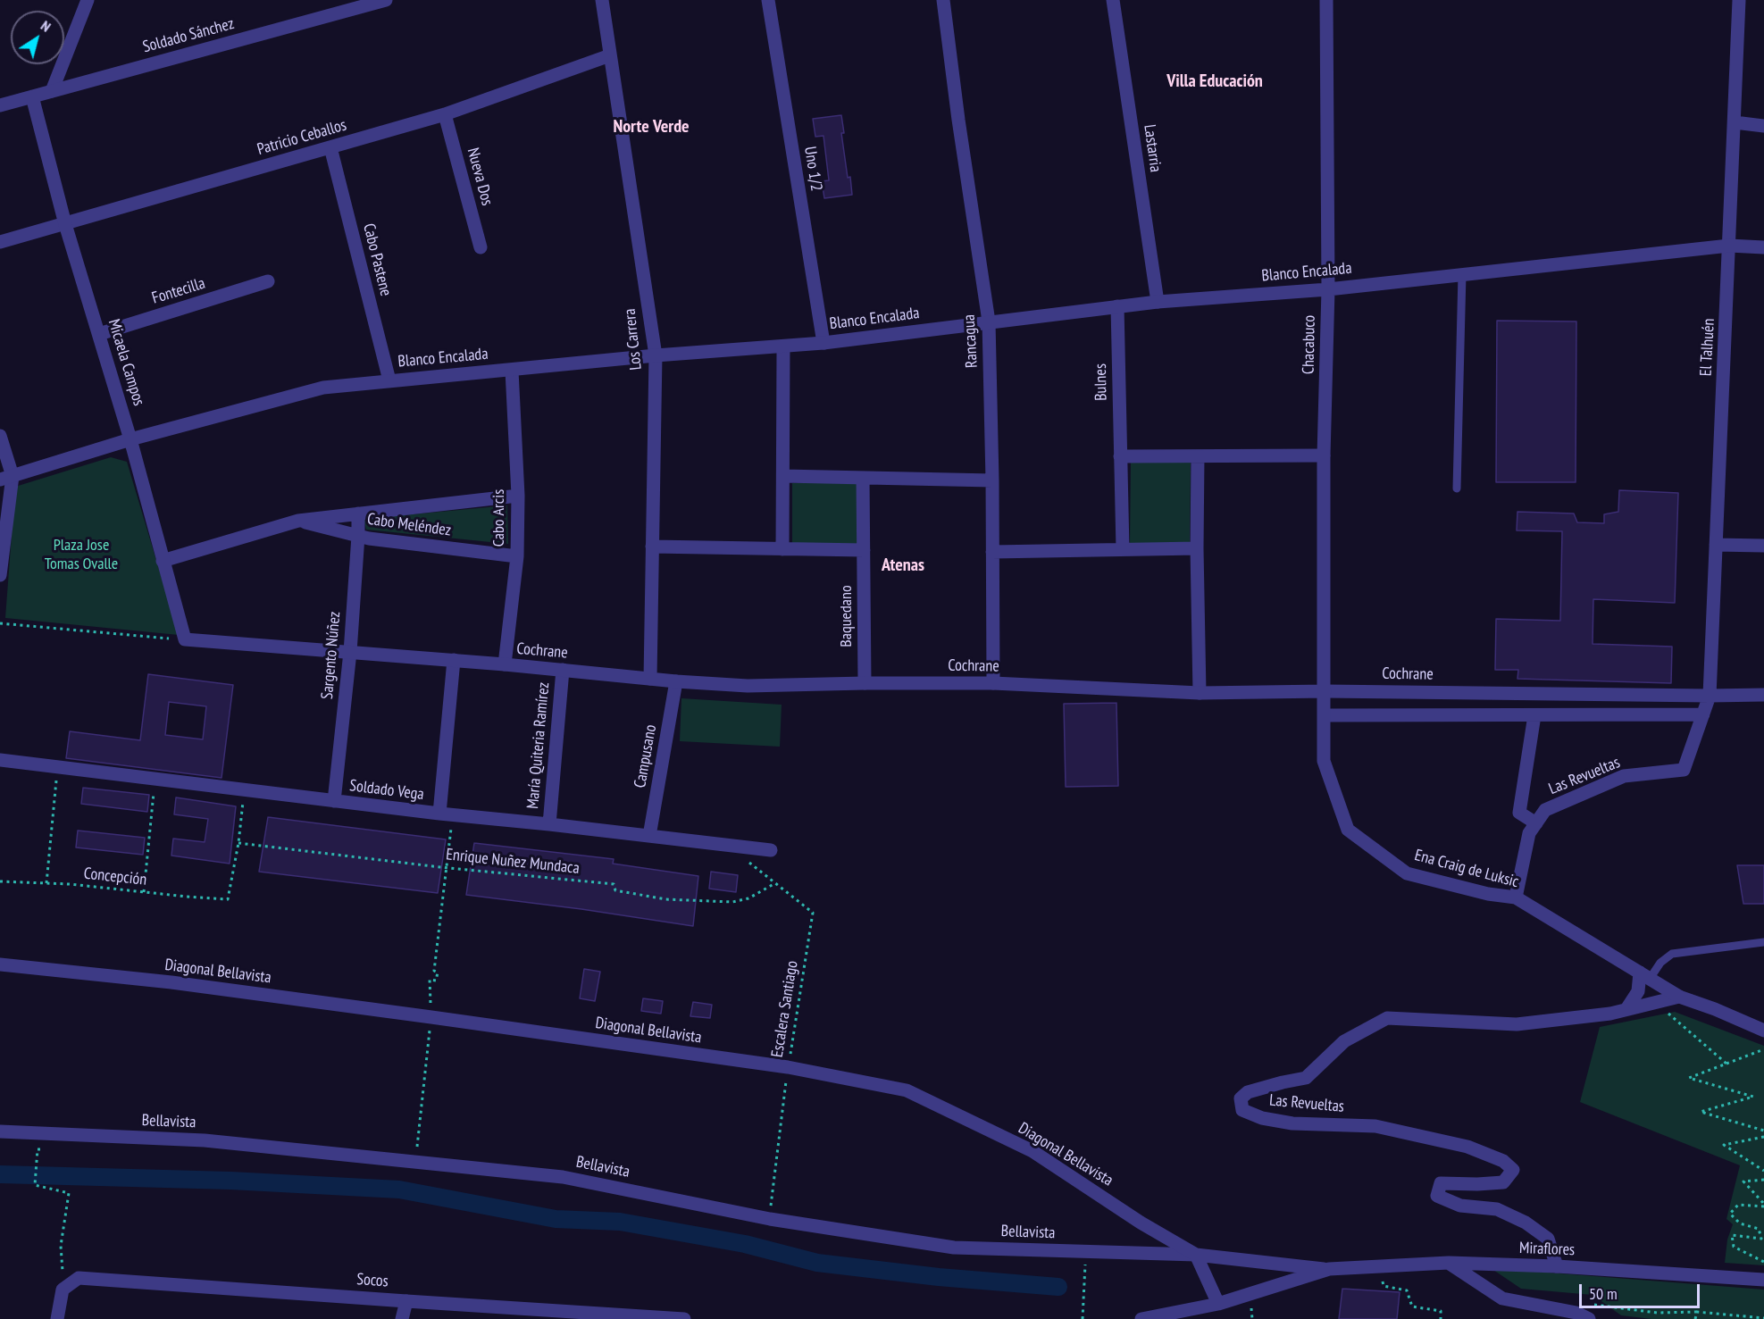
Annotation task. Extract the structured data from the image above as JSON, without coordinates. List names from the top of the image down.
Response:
{
  "streets": {
    "street": [
      "Soldado Sánchez",
      "Patricio Ceballos",
      "Lastarria",
      "Uno 1/2",
      "Nueva Dos",
      "Cabo Pastene",
      "Blanco Encalada",
      "Fontecilla",
      "Los Carrera",
      "Rancagua",
      "Chacabuco",
      "El Talhuén",
      "Micaela Campos",
      "Bulnes",
      "Cabo Arcis",
      "Cabo Meléndez",
      "Baquedano",
      "Cochrane",
      "Sargento Núñez",
      "María Quiteria Ramírez",
      "Campusano",
      "Las Revueltas",
      "Soldado Vega",
      "Ena Craig de Luksic",
      "Diagonal Bellavista",
      "Bellavista",
      "Miraflores",
      "Socos"
    ],
    "path": ["Enrique Nuñez Mundaca", "Concepción", "Escalera Santiago"]
  },
  "crossings": [
    ["Soldado Sánchez", "Micaela Campos"],
    ["Patricio Ceballos", "Nueva Dos"],
    ["Patricio Ceballos", "Cabo Pastene"],
    ["Patricio Ceballos", "Los Carrera"],
    ["Patricio Ceballos", "Micaela Campos"],
    ["Lastarria", "Blanco Encalada"],
    ["Uno 1/2", "Blanco Encalada"],
    ["Cabo Pastene", "Blanco Encalada"],
    ["Blanco Encalada", "Los Carrera"],
    ["Blanco Encalada", "Rancagua"],
    ["Blanco Encalada", "Chacabuco"],
    ["Blanco Encalada", "El Talhuén"],
    ["Blanco Encalada", "Micaela Campos"],
    ["Blanco Encalada", "Bulnes"],
    ["Blanco Encalada", "Cabo Arcis"],
    ["Fontecilla", "Micaela Campos"],
    ["Los Carrera", "Cochrane"],
    ["Rancagua", "Cochrane"],
    ["Chacabuco", "Cochrane"],
    ["Chacabuco", "Ena Craig de Luksic"],
    ["El Talhuén", "Cochrane"],
    ["El Talhuén", "Las Revueltas"],
    ["Micaela Campos", "Cabo Meléndez"],
    ["Micaela Campos", "Cochrane"],
    ["Cabo Arcis", "Cabo Meléndez"],
    ["Cabo Arcis", "Cochrane"],
    ["Cabo Meléndez", "Sargento Núñez"],
    ["Baquedano", "Cochrane"],
    ["Cochrane", "Sargento Núñez"],
    ["Cochrane", "María Quiteria Ramírez"],
    ["Cochrane", "Campusano"],
    ["Cochrane", "Las Revueltas"],
    ["Cochrane", "Ena Craig de Luksic"],
    ["Sargento Núñez", "Soldado Vega"],
    ["María Quiteria Ramírez", "Soldado Vega"],
    ["Campusano", "Soldado Vega"],
    ["Las Revueltas", "Ena Craig de Luksic"],
    ["Las Revueltas", "Miraflores"],
    ["Soldado Vega", "Escalera Santiago"],
    ["Enrique Nuñez Mundaca", "Concepción"],
    ["Enrique Nuñez Mundaca", "Escalera Santiago"],
    ["Diagonal Bellavista", "Escalera Santiago"],
    ["Diagonal Bellavista", "Bellavista"],
    ["Diagonal Bellavista", "Miraflores"],
    ["Escalera Santiago", "Bellavista"],
    ["Bellavista", "Miraflores"]
  ],
  "districts": ["Villa Educación", "Norte Verde", "Atenas"],
  "parks": ["Plaza Jose Tomas Ovalle"],
  "scale_bar": "50 m",
  "north": "top right"
}
